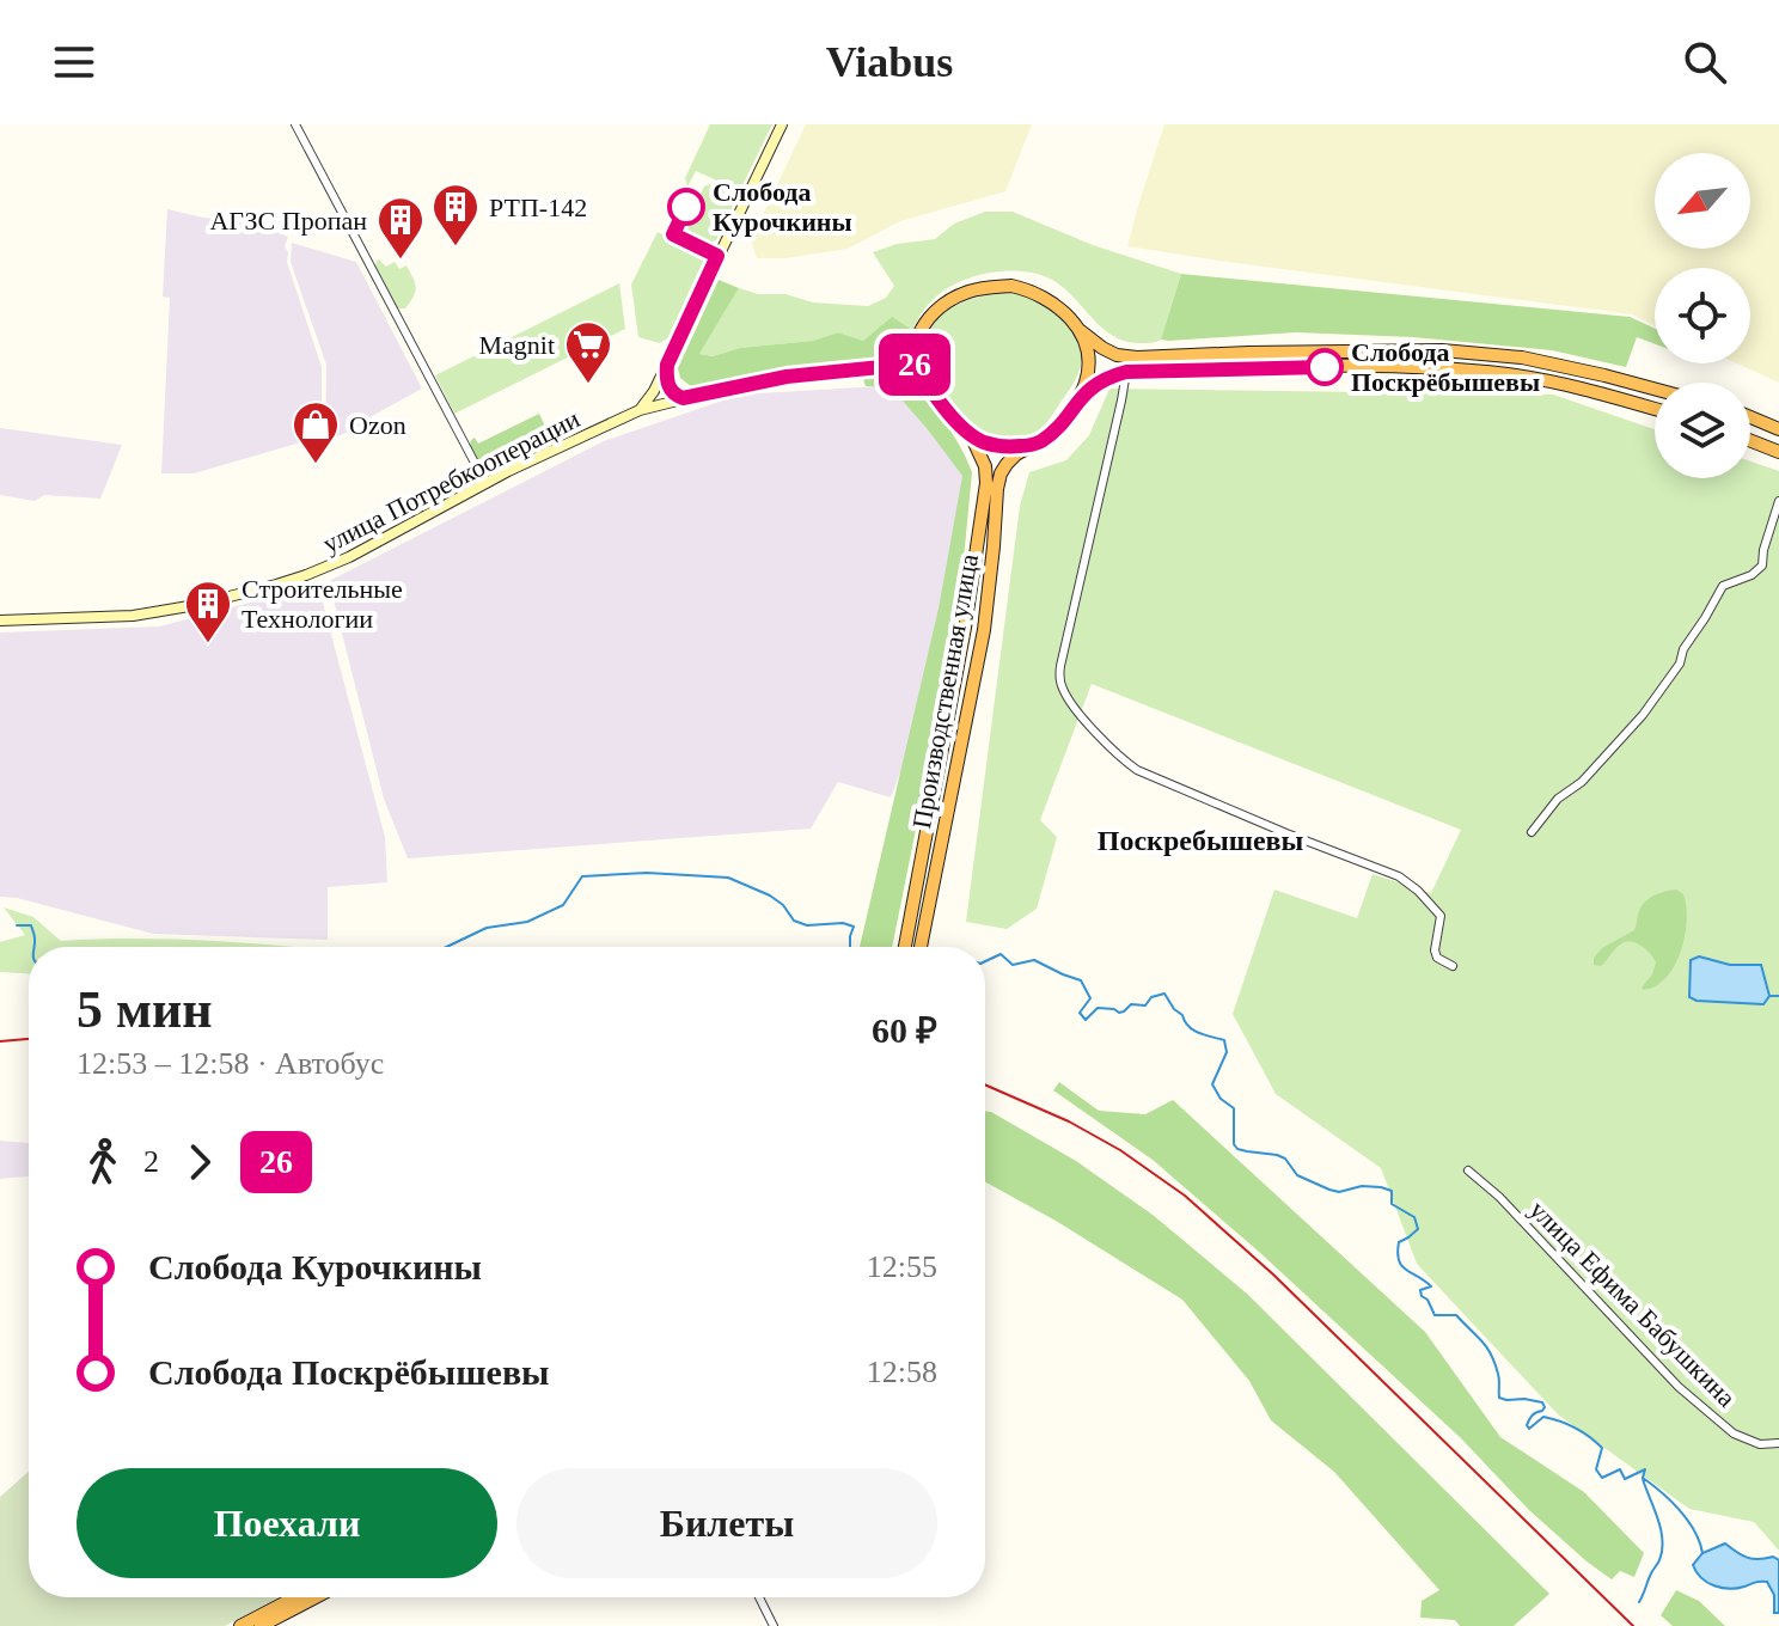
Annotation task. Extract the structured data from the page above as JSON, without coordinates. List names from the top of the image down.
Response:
{
  "streets": {
    "highway": ["Производственная улица"],
    "main road": ["улица Потребкооперации"],
    "street": ["улица Ефима Бабушкина"]
  },
  "crossings": [
    ["улица Потребкооперации", "Производственная улица"]
  ],
  "districts": ["Поскребышевы"],
  "places": {
    "other": ["Слобода Курочкины", "Слобода Поскрёбышевы"],
    "building": ["РТП-142", "АГЗС Пропан", "Строительные Технологии"],
    "supermarket": ["Magnit"],
    "shop": ["Ozon"]
  },
  "lines": ["bus line 26"],
  "north": "bottom left",
  "page": {
    "header": "Viabus",
    "on_map": "26",
    "heading": ["5 мин", "12:53 – 12:58 · Автобус", "60 ₽"],
    "legs": ["2", "26"],
    "list": [
      {
        "name": "Слобода Курочкины",
        "value": "12:55"
      },
      {
        "name": "Слобода Поскрёбышевы",
        "value": "12:58"
      }
    ],
    "buttons": ["Поехали", "Билеты"]
  }
}
